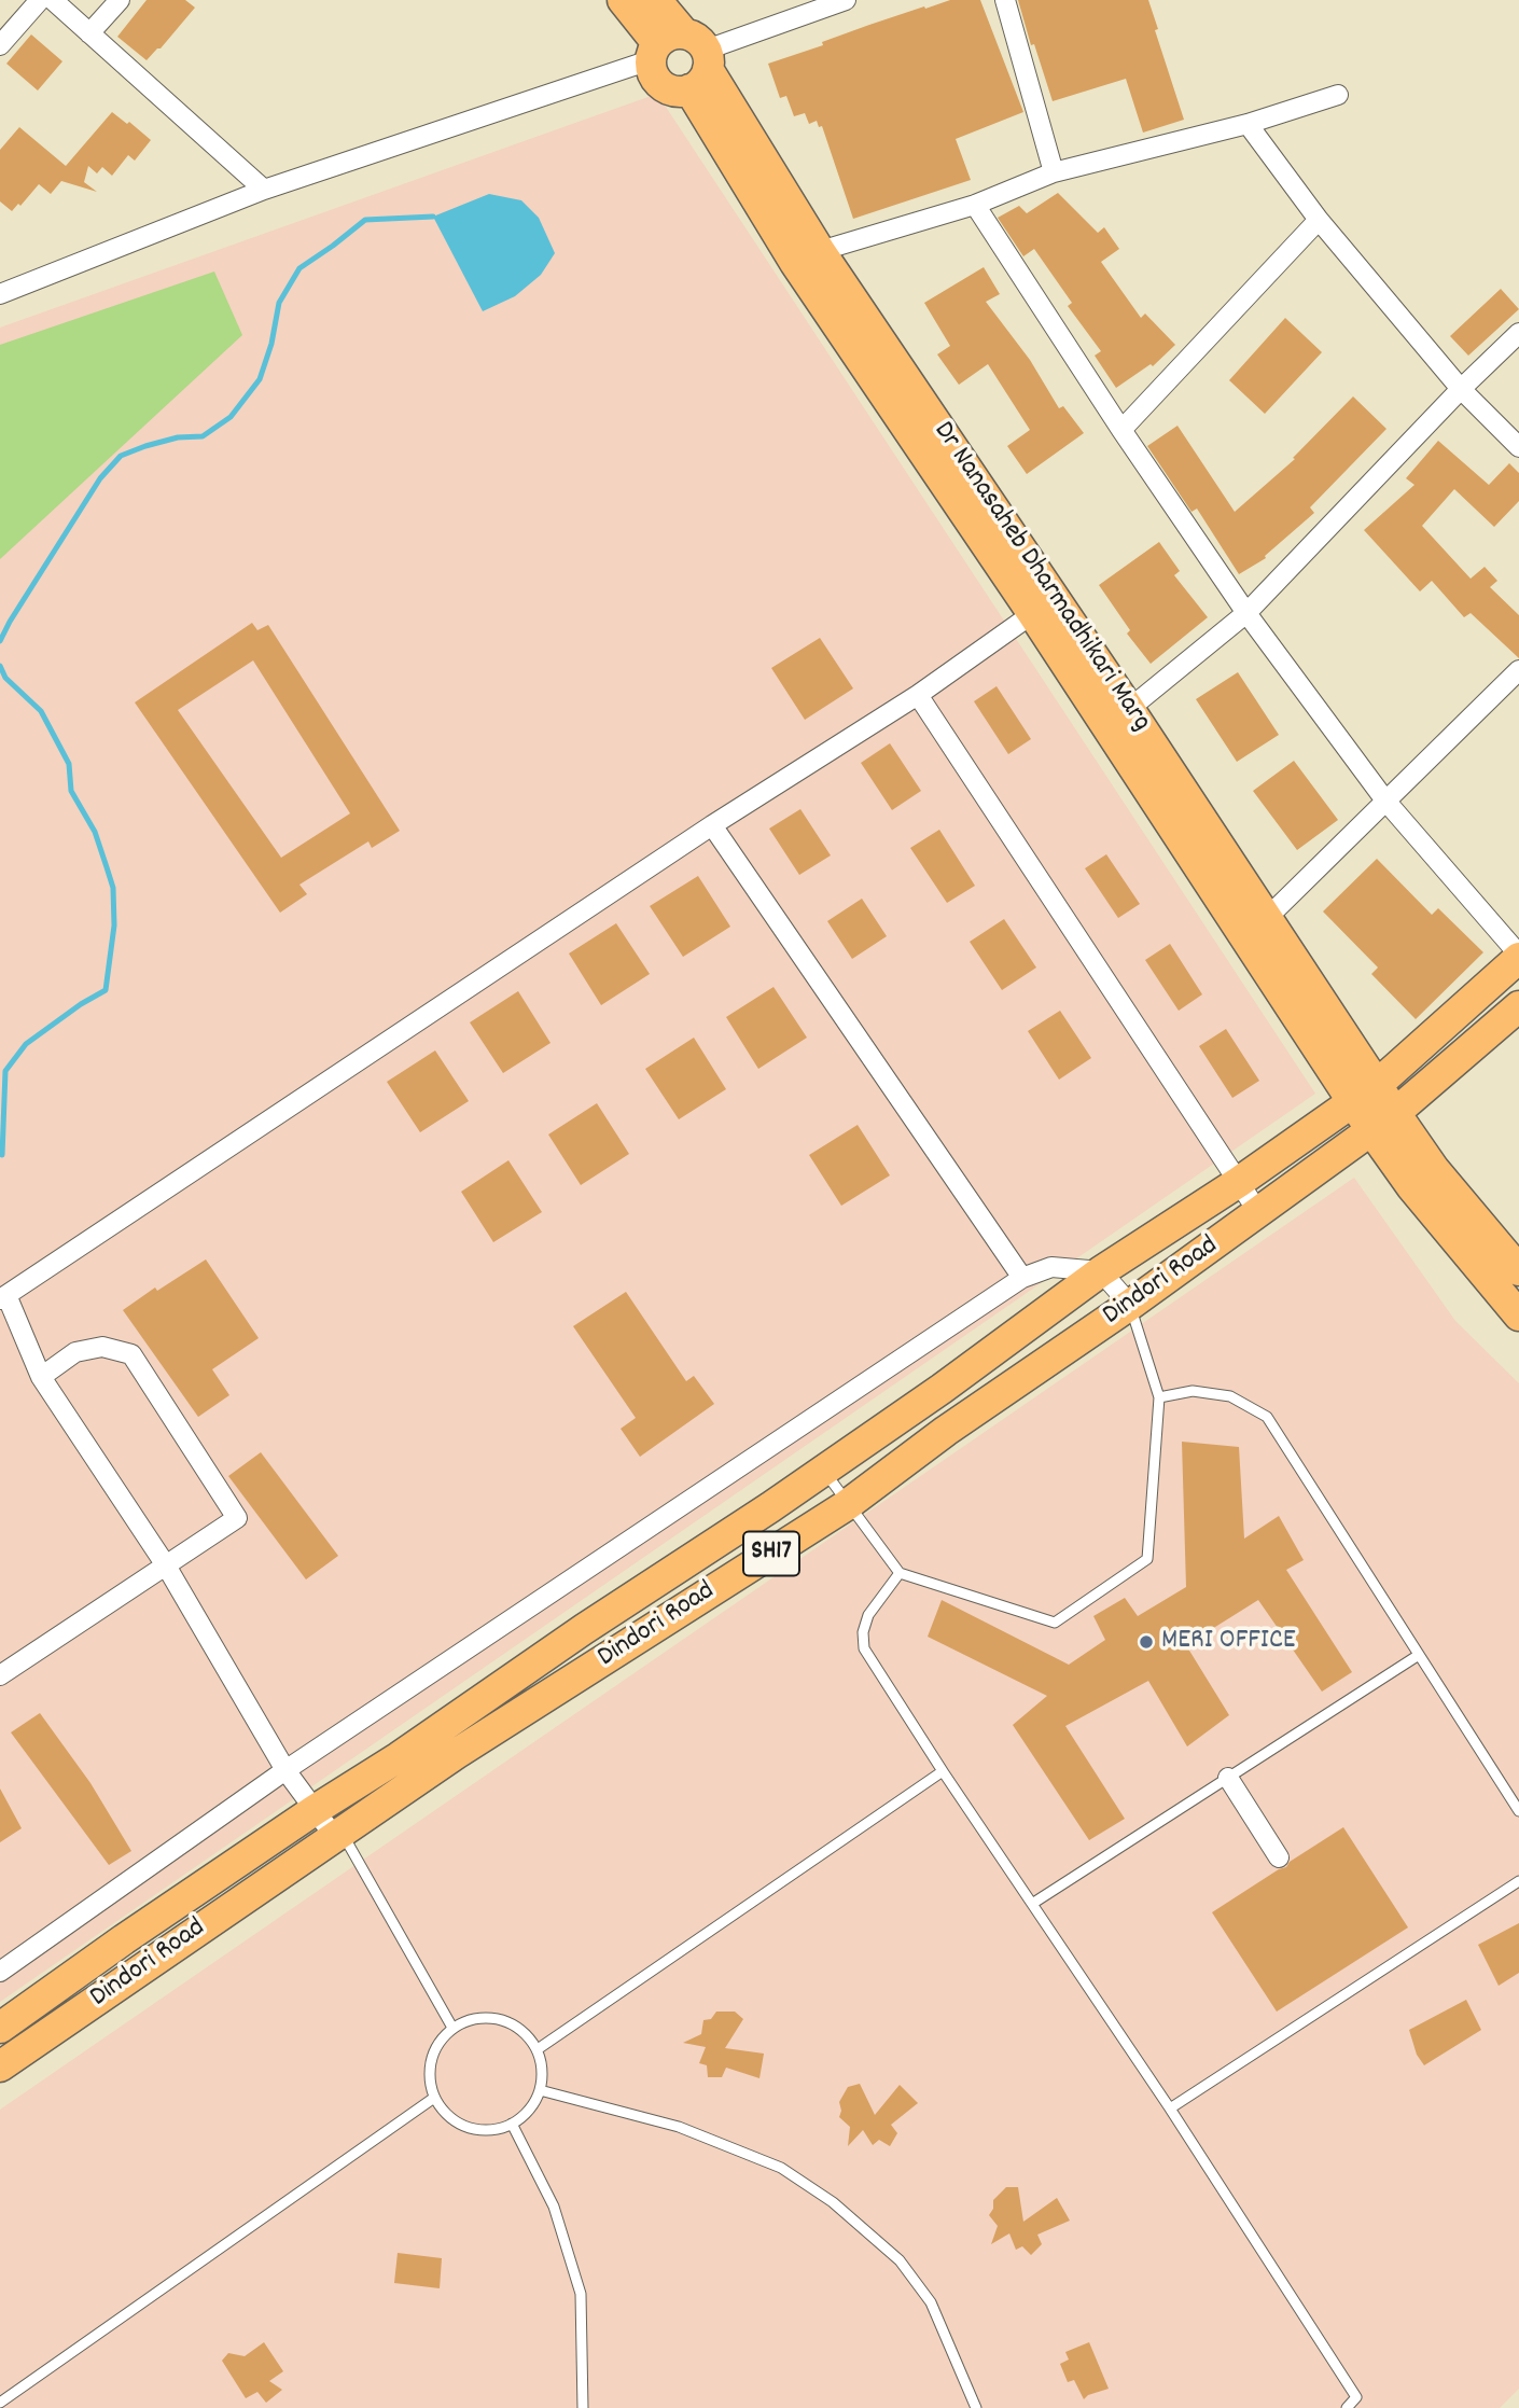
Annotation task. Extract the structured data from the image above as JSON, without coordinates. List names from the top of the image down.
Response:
{
  "streets": {
    "main road": ["Dr Nanasaheb Dharmadhikari Marg", "Dindori Road", "SH17"]
  },
  "places": ["MERI OFFICE"]
}
